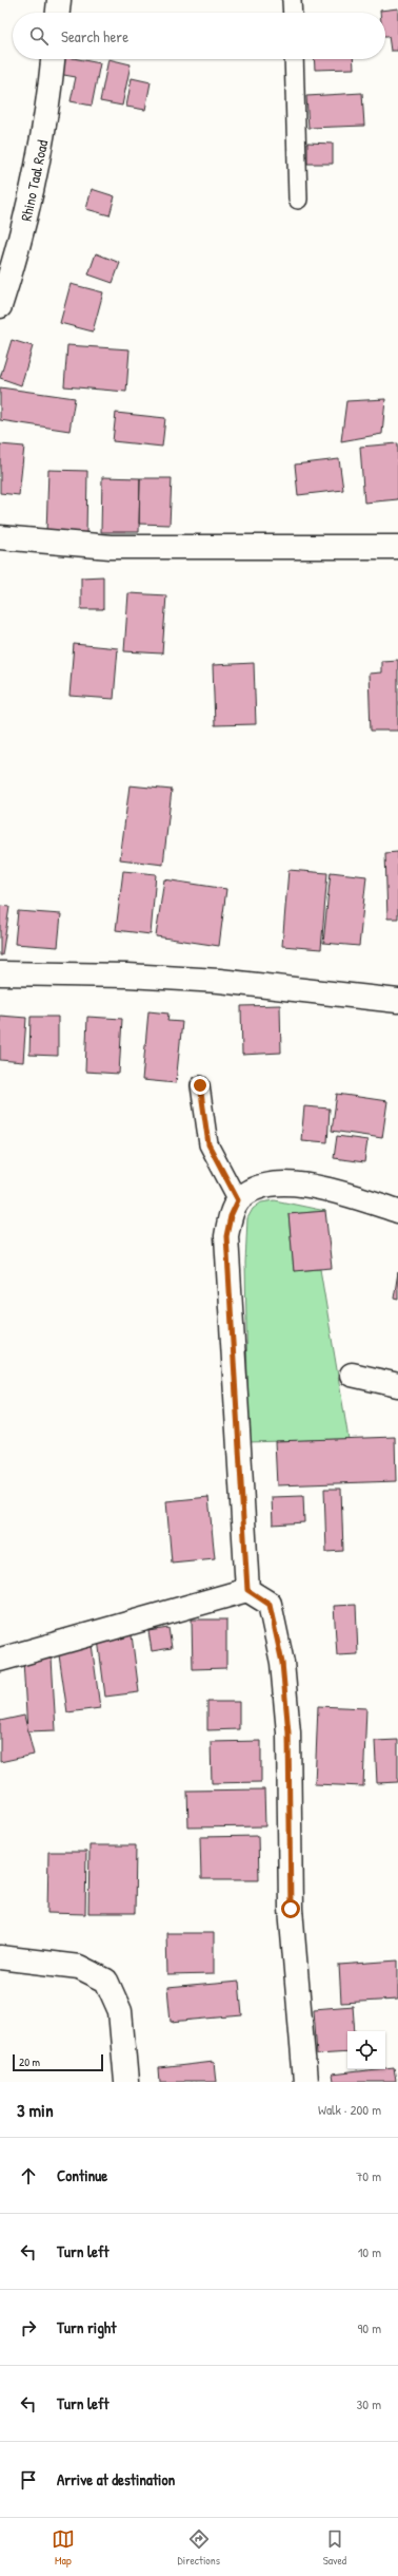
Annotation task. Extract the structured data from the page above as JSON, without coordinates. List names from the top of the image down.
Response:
{
  "streets": {
    "street": ["Rhino Taal Road"]
  },
  "scale_bar": "20 m",
  "page": {
    "search": "Search here",
    "scale": "20 m",
    "heading": ["3 min", "Walk · 200 m"],
    "list": [
      ["Continue", "70 m"],
      ["Turn left", "10 m"],
      ["Turn right", "90 m"],
      ["Turn left", "30 m"],
      "Arrive at destination"
    ],
    "nav": ["Map", "Directions", "Saved"]
  }
}
